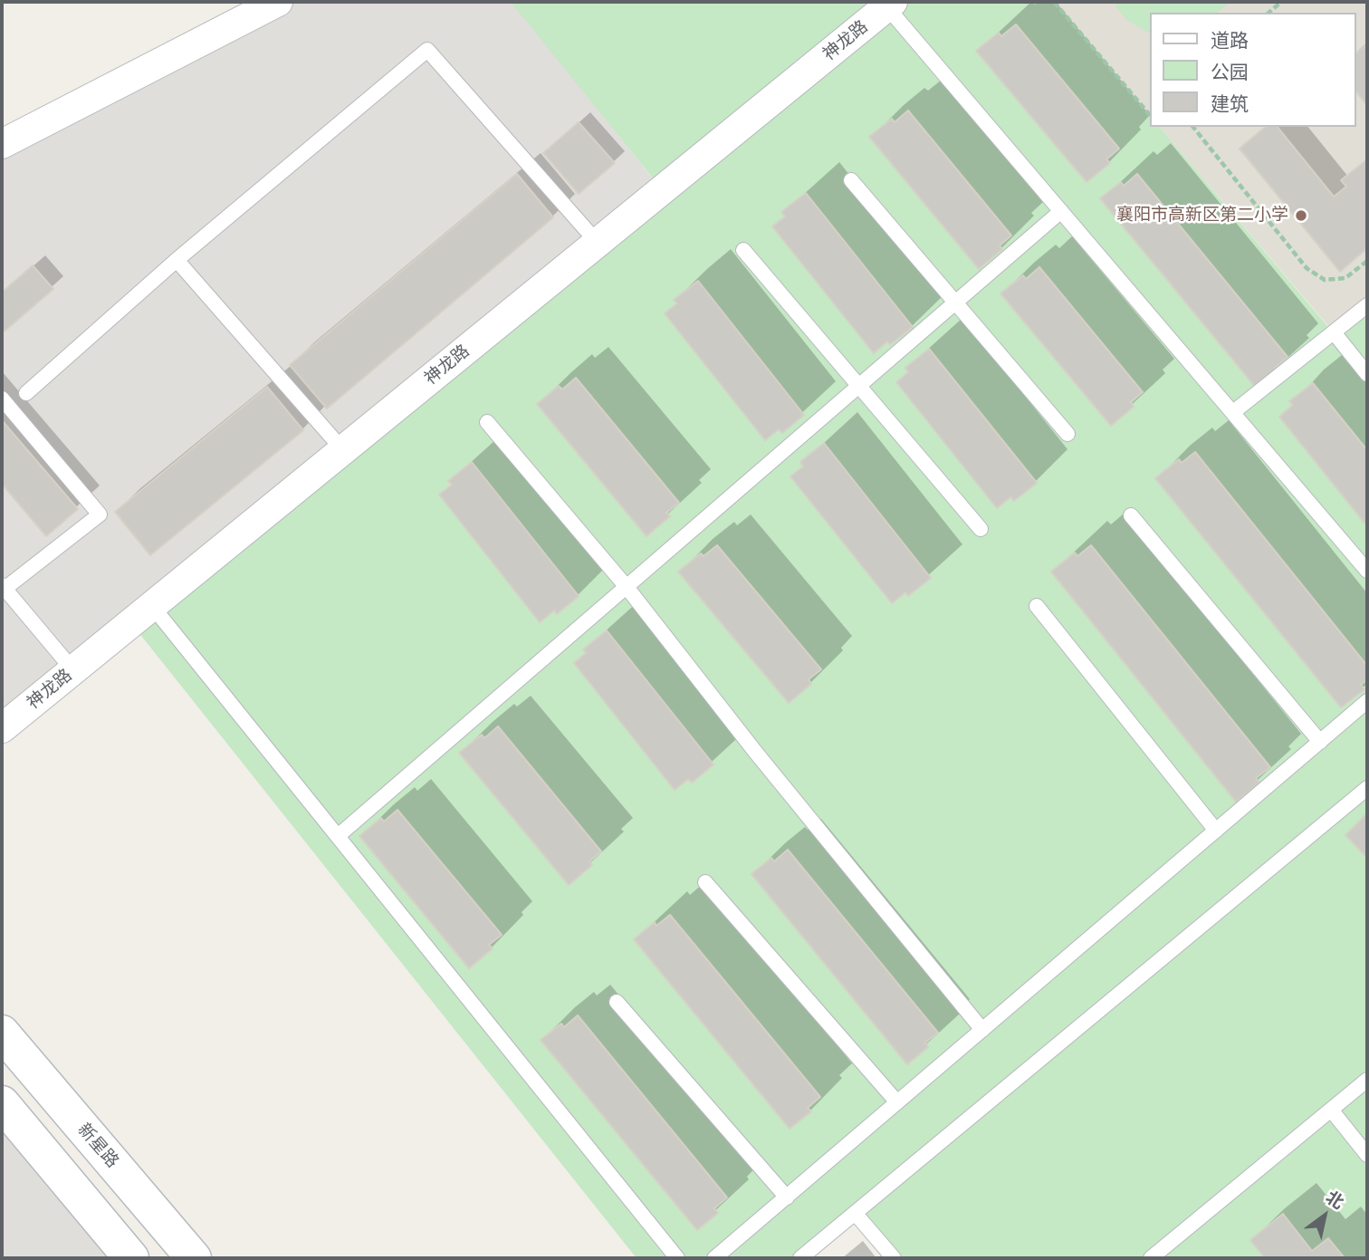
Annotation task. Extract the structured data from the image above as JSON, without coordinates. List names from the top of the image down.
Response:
{
  "streets": {
    "main road": ["新星路"],
    "street": ["神龙路"]
  },
  "places": ["襄阳市高新区第二小学"],
  "legend": ["道路", "公园", "建筑"],
  "north": "top right"
}
